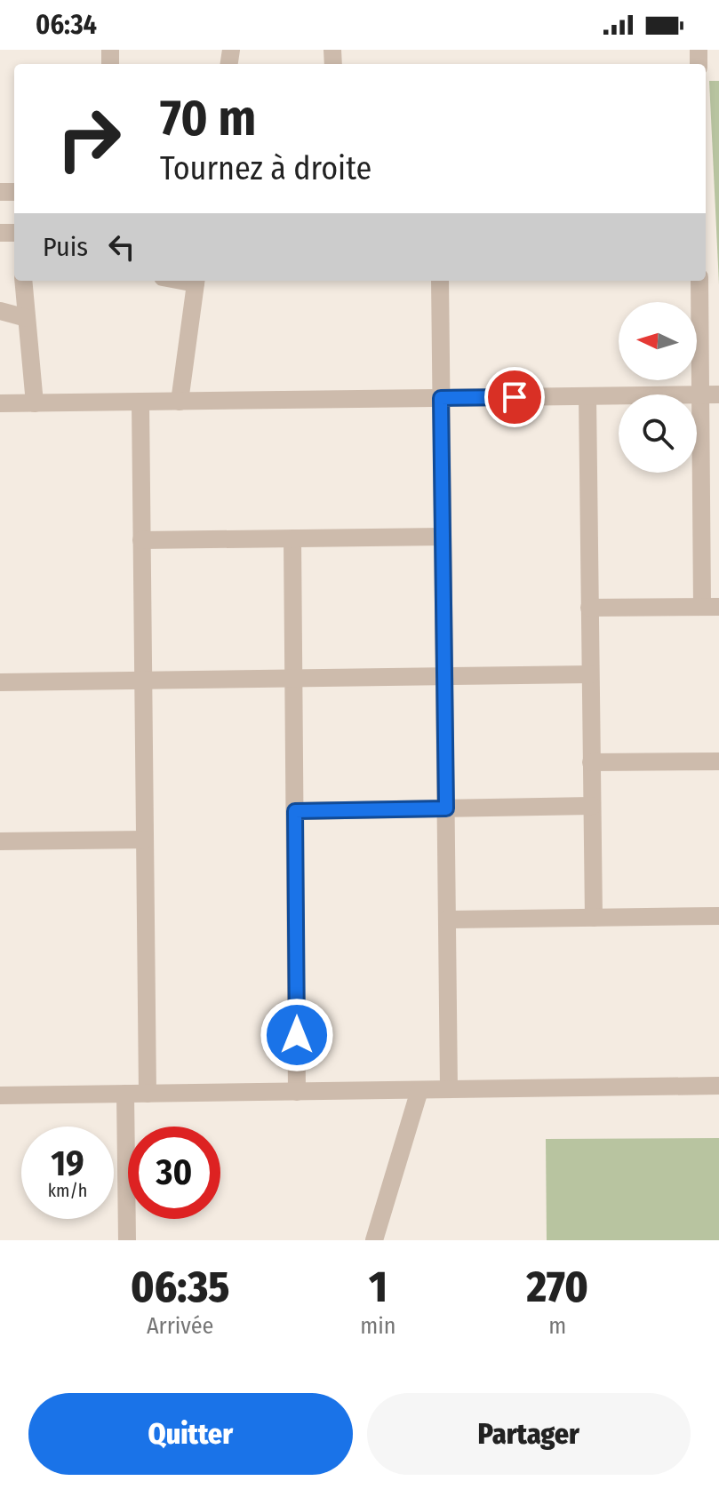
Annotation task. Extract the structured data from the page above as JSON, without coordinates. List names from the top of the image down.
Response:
{
  "north": "left",
  "page": {
    "status": "06:34",
    "turn": ["70 m", "Tournez à droite"],
    "then": "Puis",
    "speed": "19 km/h",
    "limit": "30",
    "eta": [
      "06:35",
      "Arrivée",
      "1",
      "min",
      "270",
      "m"
    ],
    "buttons": ["Quitter", "Partager"]
  }
}
